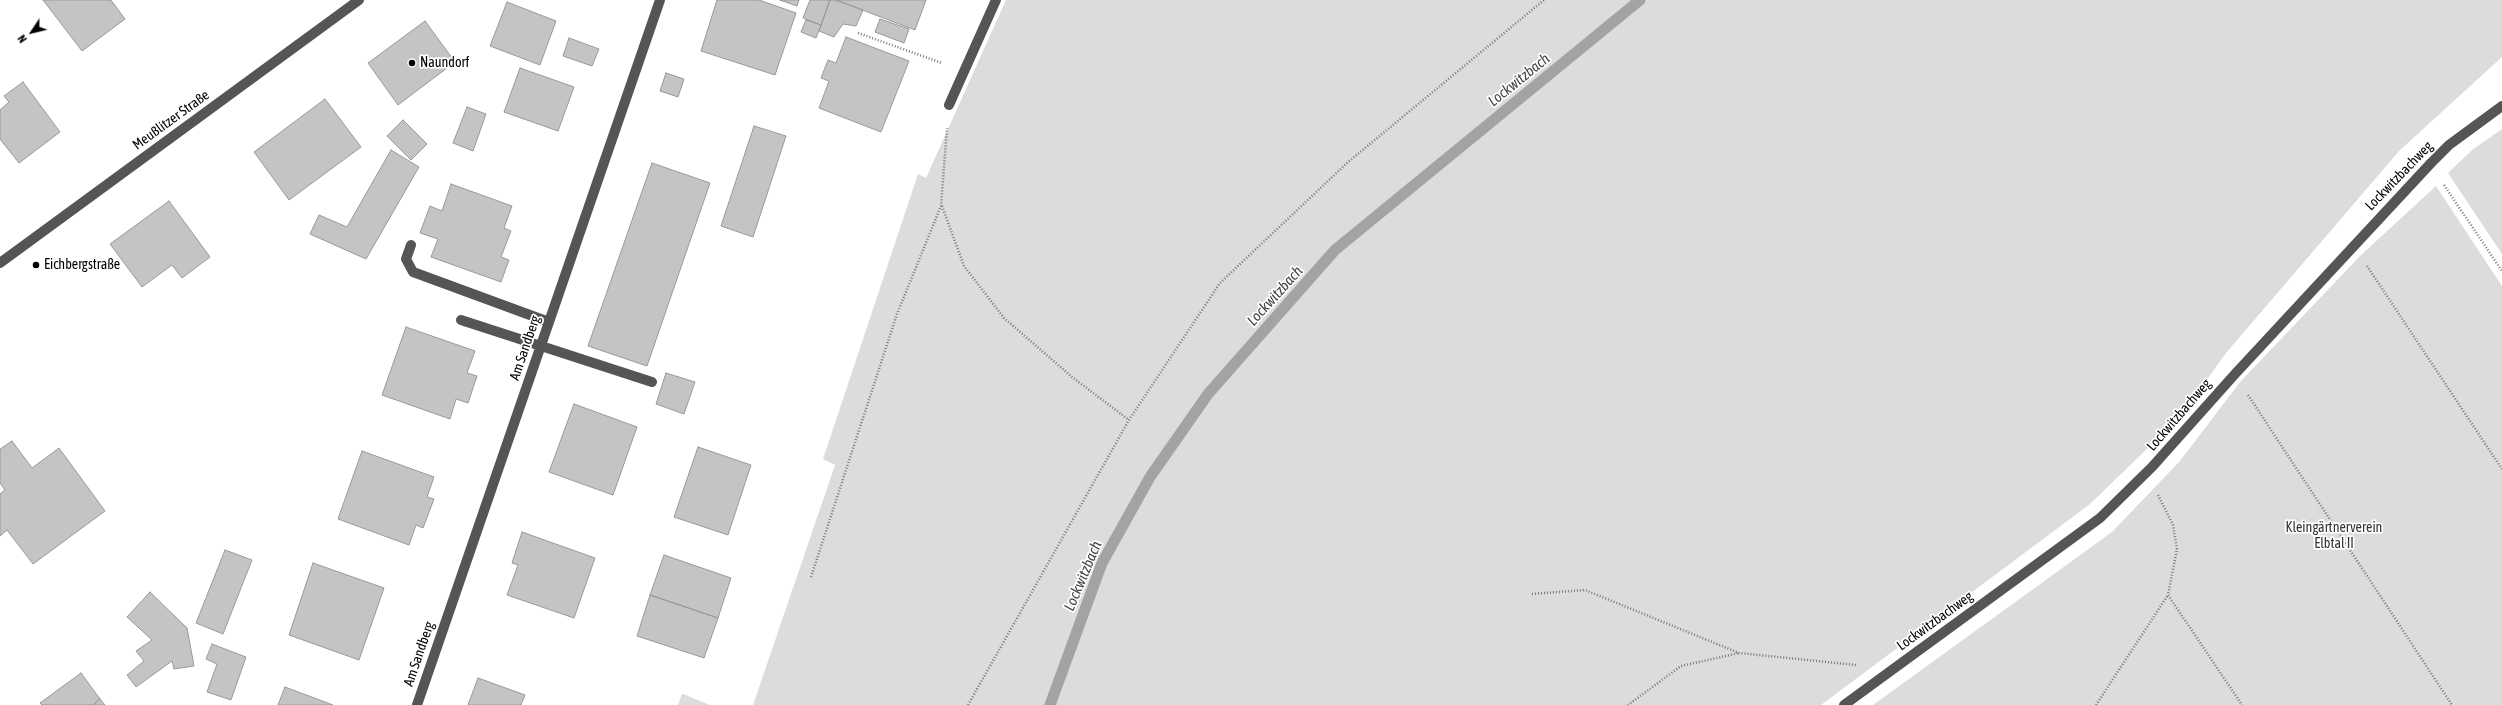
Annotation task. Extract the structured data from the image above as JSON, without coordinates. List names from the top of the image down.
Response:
{
  "streets": {
    "street": ["Meußlitzer Straße", "Lockwitzbachweg", "Am Sandberg"]
  },
  "water": ["Lockwitzbach"],
  "parks": ["Kleingärtnerverein Elbtal II"],
  "places": ["Naundorf", "Eichbergstraße"],
  "north": "bottom left"
}
